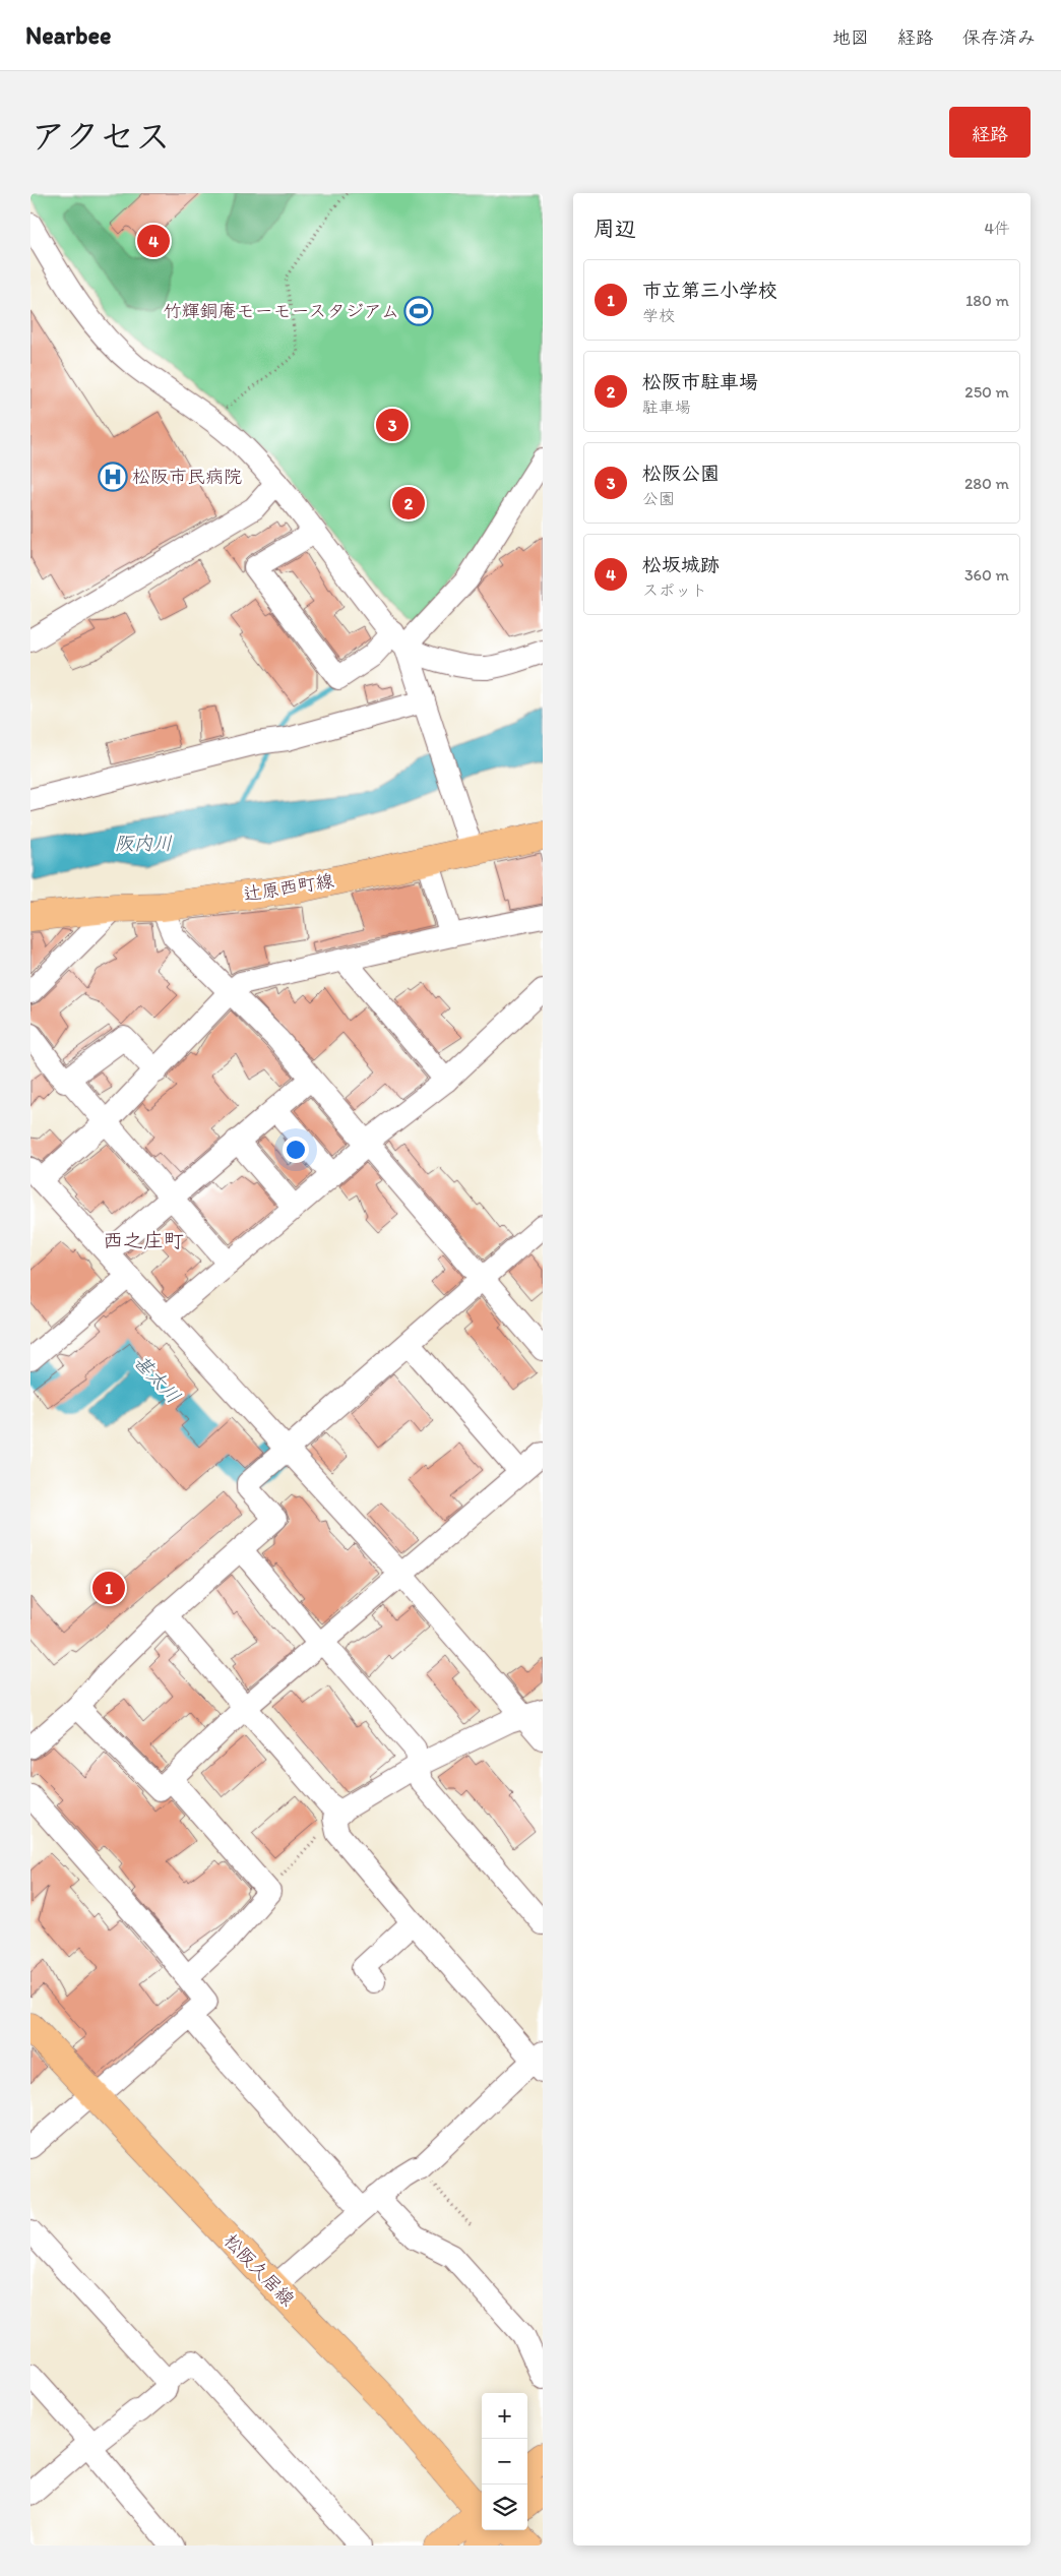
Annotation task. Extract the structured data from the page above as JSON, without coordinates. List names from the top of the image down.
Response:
{
  "streets": {
    "main road": ["辻原西町線", "松阪久居線"]
  },
  "districts": ["西之庄町"],
  "water": ["阪内川", "甚太川"],
  "places": {
    "sports": ["竹輝銅庵モーモースタジアム"],
    "hospital": ["松阪市民病院"]
  },
  "page": {
    "header": "Nearbee",
    "nav": ["地図", "経路", "保存済み"],
    "title": "アクセス",
    "buttons": "経路",
    "heading": ["周辺", "4件"],
    "pins": [
      "4",
      "3",
      "2",
      "1"
    ],
    "list": [
      {
        "mark": "1",
        "name": "市立第三小学校",
        "note": "学校",
        "value": "180 m"
      },
      {
        "mark": "2",
        "name": "松阪市駐車場",
        "note": "駐車場",
        "value": "250 m"
      },
      {
        "mark": "3",
        "name": "松阪公園",
        "note": "公園",
        "value": "280 m"
      },
      {
        "mark": "4",
        "name": "松坂城跡",
        "note": "スポット",
        "value": "360 m"
      }
    ],
    "map_buttons": ["+", "−"]
  }
}
